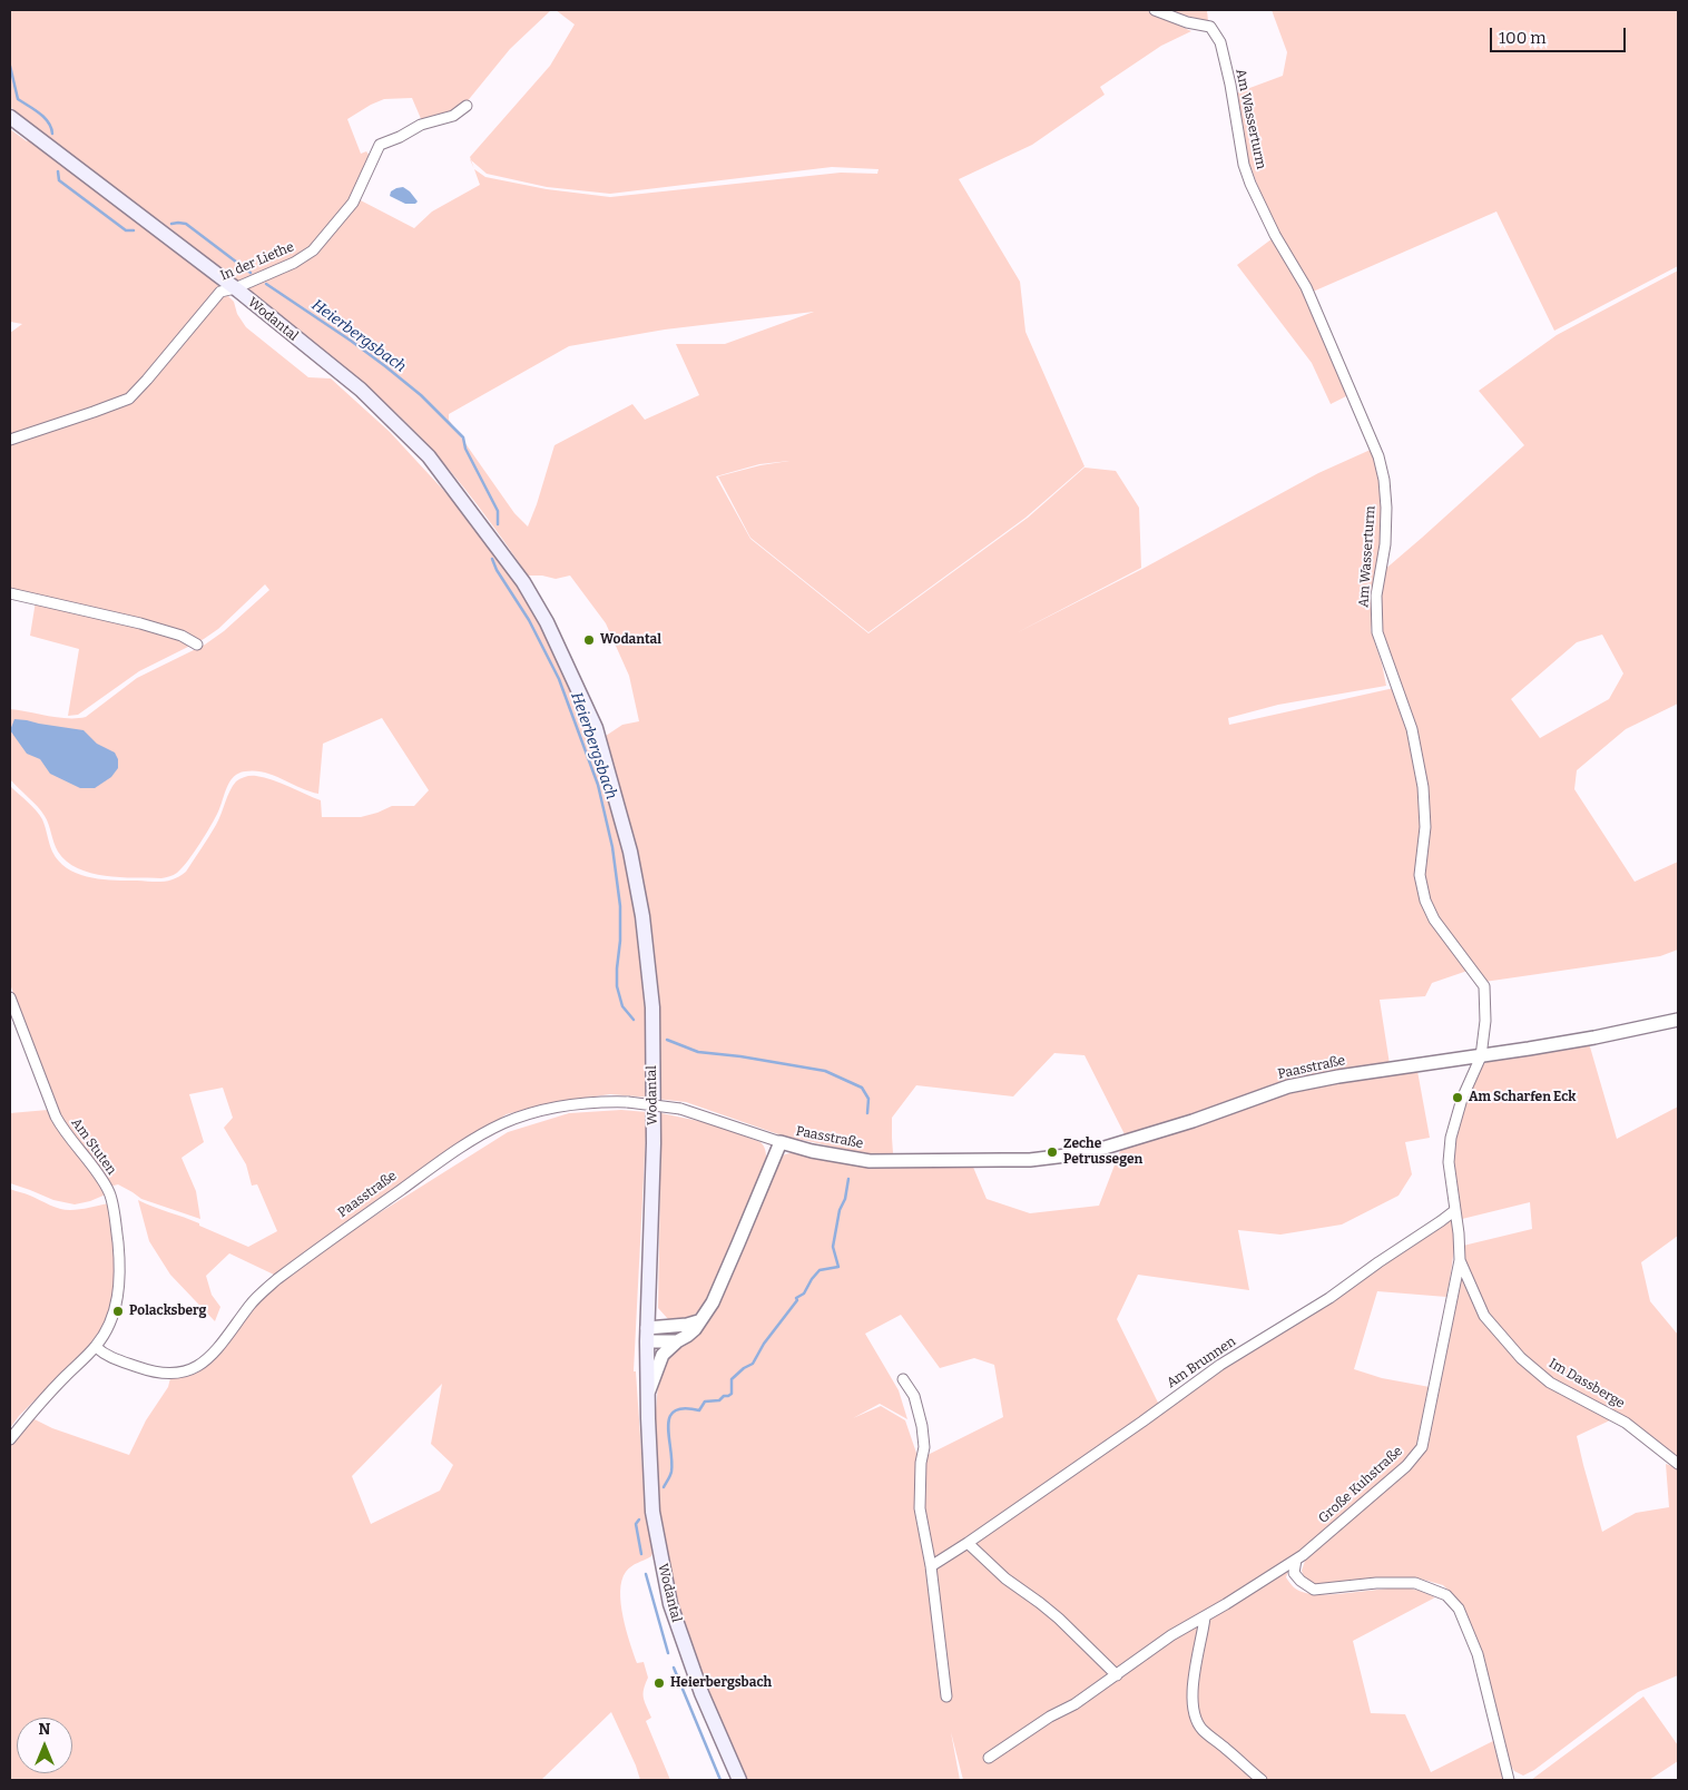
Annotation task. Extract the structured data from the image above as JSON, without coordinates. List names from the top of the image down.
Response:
{
  "streets": {
    "main road": ["Wodantal"],
    "street": [
      "Am Wasserturm",
      "In der Liethe",
      "Paasstraße",
      "Am Stuten",
      "Am Brunnen",
      "Im Dassberge",
      "Große Kuhstraße"
    ]
  },
  "crossings": [
    ["Am Wasserturm", "Paasstraße"],
    ["Am Wasserturm", "Große Kuhstraße"],
    ["In der Liethe", "Wodantal"],
    ["Wodantal", "Paasstraße"],
    ["Paasstraße", "Am Stuten"],
    ["Paasstraße", "Große Kuhstraße"],
    ["Am Brunnen", "Große Kuhstraße"],
    ["Im Dassberge", "Große Kuhstraße"]
  ],
  "water": ["Heierbergsbach"],
  "places": [
    "Wodantal",
    "Am Scharfen Eck",
    "Zeche Petrussegen",
    "Polacksberg",
    "Heierbergsbach"
  ],
  "scale_bar": "100 m",
  "north": "top"
}
